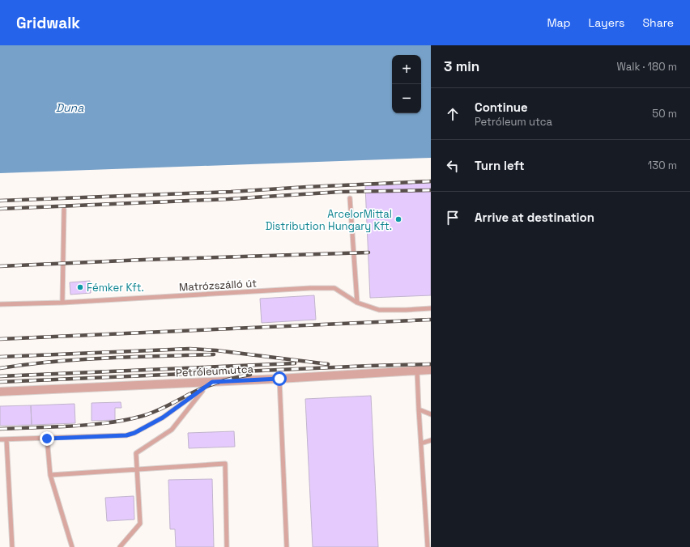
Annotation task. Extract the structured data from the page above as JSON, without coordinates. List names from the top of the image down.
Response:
{
  "streets": {
    "street": ["Petróleum utca"],
    "lane": ["Matrózszálló út"]
  },
  "water": ["Duna"],
  "places": ["ArcelorMittal Distribution Hungary Kft.", "Fémker Kft."],
  "page": {
    "header": "Gridwalk",
    "nav": ["Map", "Layers", "Share"],
    "heading": ["3 min", "Walk · 180 m"],
    "map_buttons": ["+", "−"],
    "list": [
      ["Continue", "Petróleum utca", "50 m"],
      ["Turn left", "130 m"],
      "Arrive at destination"
    ]
  }
}
